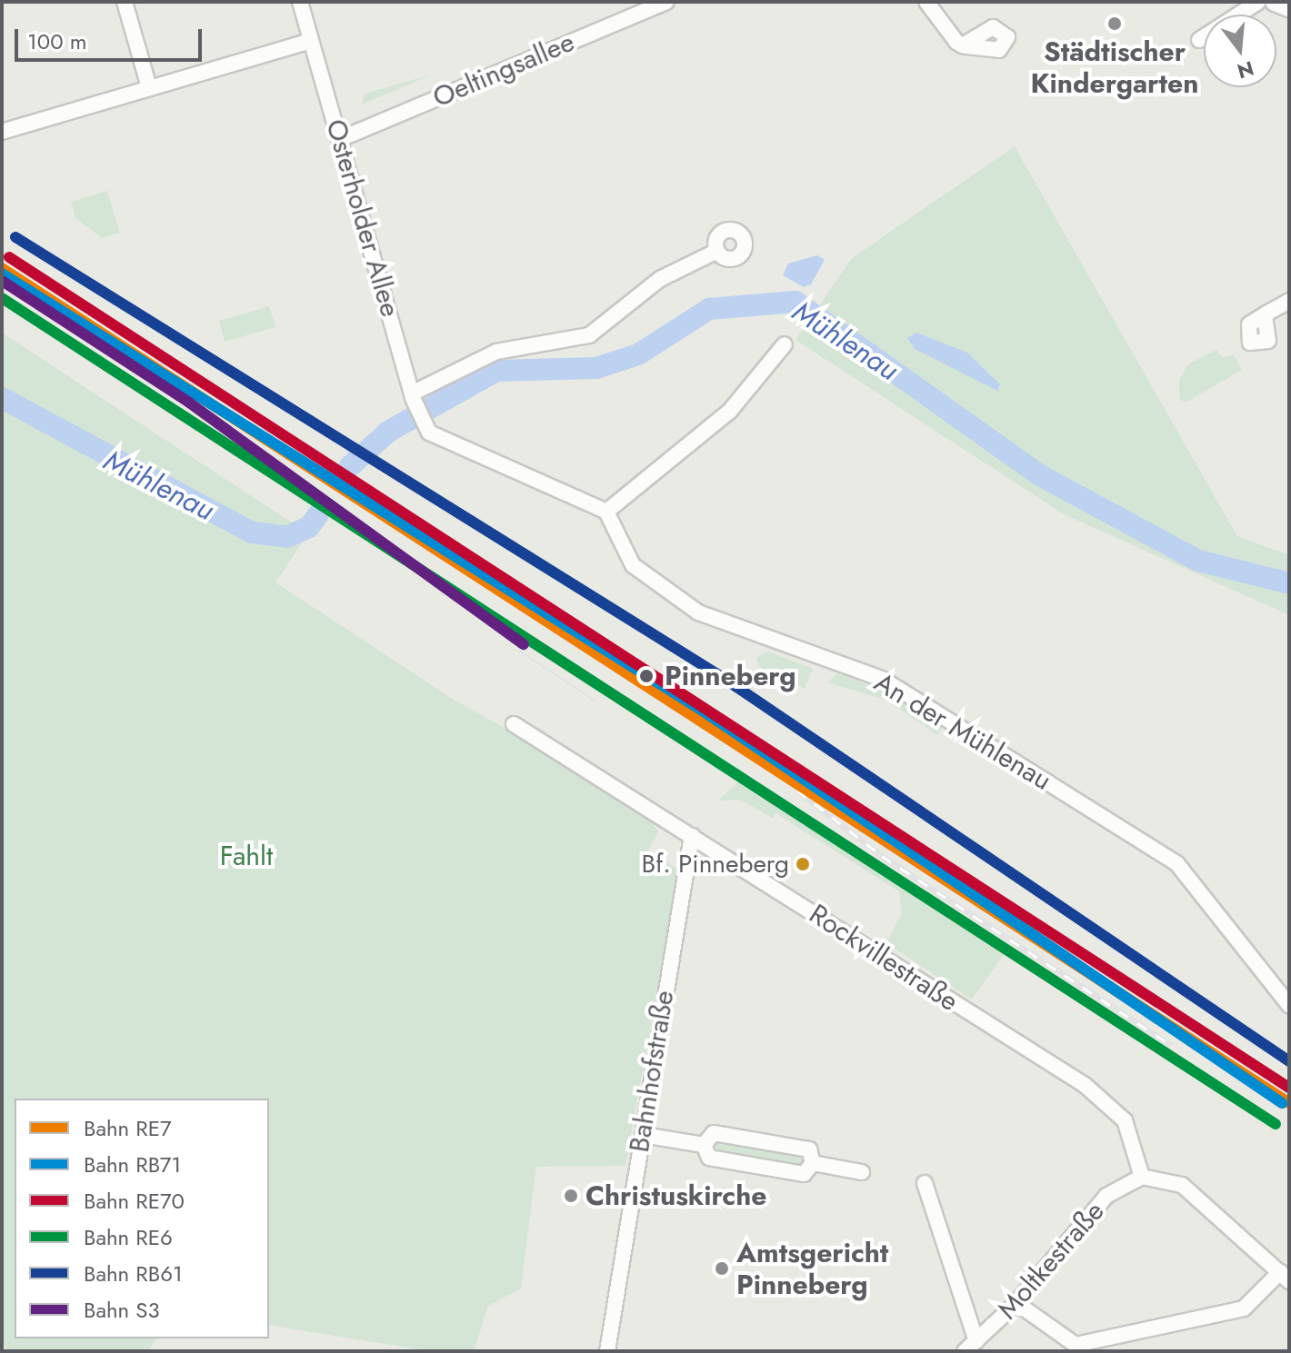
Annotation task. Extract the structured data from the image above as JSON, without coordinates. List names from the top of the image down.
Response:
{
  "streets": {
    "street": [
      "Oeltingsallee",
      "Osterholder Allee",
      "An der Mühlenau",
      "Rockvillestraße",
      "Bahnhofstraße",
      "Moltkestraße"
    ]
  },
  "crossings": [
    ["Oeltingsallee", "Osterholder Allee"],
    ["Osterholder Allee", "An der Mühlenau"],
    ["Rockvillestraße", "Bahnhofstraße"],
    ["Rockvillestraße", "Moltkestraße"]
  ],
  "water": ["Mühlenau"],
  "parks": ["Fahlt"],
  "places": [
    "Städtischer Kindergarten",
    "Pinneberg",
    "Bf. Pinneberg",
    "Christuskirche",
    "Amtsgericht Pinneberg"
  ],
  "lines": [
    "rail line RB61",
    "rail line RE70",
    "rail line RE7",
    "rail line RB71",
    "rail line S3",
    "rail line RE6"
  ],
  "legend": [
    "Bahn RE7",
    "Bahn RB71",
    "Bahn RE70",
    "Bahn RE6",
    "Bahn RB61",
    "Bahn S3"
  ],
  "scale_bar": "100 m",
  "north": "bottom"
}
